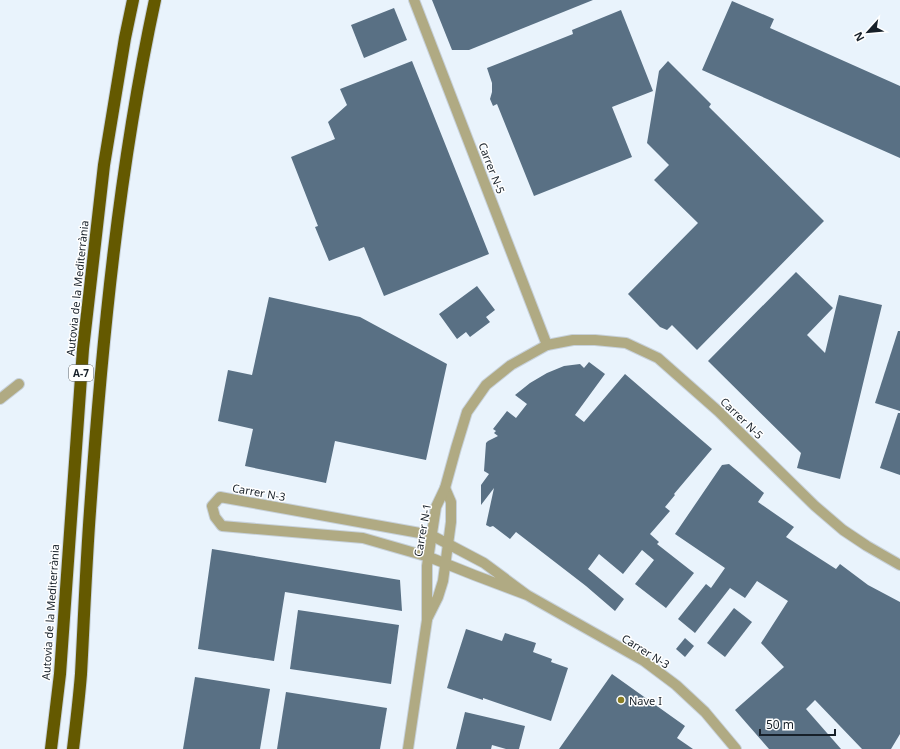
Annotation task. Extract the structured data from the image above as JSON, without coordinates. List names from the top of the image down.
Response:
{
  "streets": {
    "highway": ["Autovia de la Mediterrània", "A-7"],
    "street": ["Carrer N-5", "Carrer N-3", "Carrer N-1"]
  },
  "crossings": [
    ["Carrer N-5", "Carrer N-1"],
    ["Carrer N-3", "Carrer N-1"]
  ],
  "places": ["Nave I"],
  "scale_bar": "50 m",
  "north": "bottom left"
}
